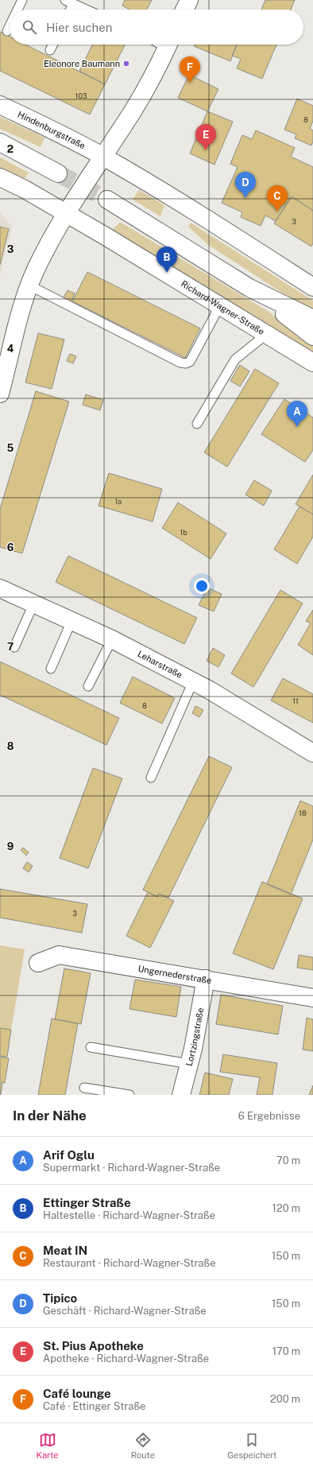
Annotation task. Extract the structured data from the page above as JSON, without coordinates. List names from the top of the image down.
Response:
{
  "streets": {
    "main road": [
      "Hindenburgstraße",
      "Richard-Wagner-Straße",
      "Leharstraße",
      "Ungernederstraße",
      "Lortzingstraße"
    ]
  },
  "crossings": [
    ["Ungernederstraße", "Lortzingstraße"]
  ],
  "places": ["Eleonore Baumann"],
  "house_numbers": [
    "103",
    "8",
    "3",
    "1a",
    "1b",
    "11",
    "8",
    "18",
    "3"
  ],
  "page": {
    "search": "Hier suchen",
    "pins": [
      "F",
      "E",
      "D",
      "C",
      "B",
      "A"
    ],
    "heading": ["In der Nähe", "6 Ergebnisse"],
    "list": [
      {
        "mark": "A",
        "name": "Arif Oglu",
        "note": "Supermarkt · Richard-Wagner-Straße",
        "value": "70 m"
      },
      {
        "mark": "B",
        "name": "Ettinger Straße",
        "note": "Haltestelle · Richard-Wagner-Straße",
        "value": "120 m"
      },
      {
        "mark": "C",
        "name": "Meat IN",
        "note": "Restaurant · Richard-Wagner-Straße",
        "value": "150 m"
      },
      {
        "mark": "D",
        "name": "Tipico",
        "note": "Geschäft · Richard-Wagner-Straße",
        "value": "150 m"
      },
      {
        "mark": "E",
        "name": "St. Pius Apotheke",
        "note": "Apotheke · Richard-Wagner-Straße",
        "value": "170 m"
      },
      {
        "mark": "F",
        "name": "Café lounge",
        "note": "Café · Ettinger Straße",
        "value": "200 m"
      }
    ],
    "nav": ["Karte", "Route", "Gespeichert"]
  },
  "grid": {
    "rows": [
      "2",
      "3",
      "4",
      "5",
      "6",
      "7",
      "8",
      "9"
    ]
  }
}
